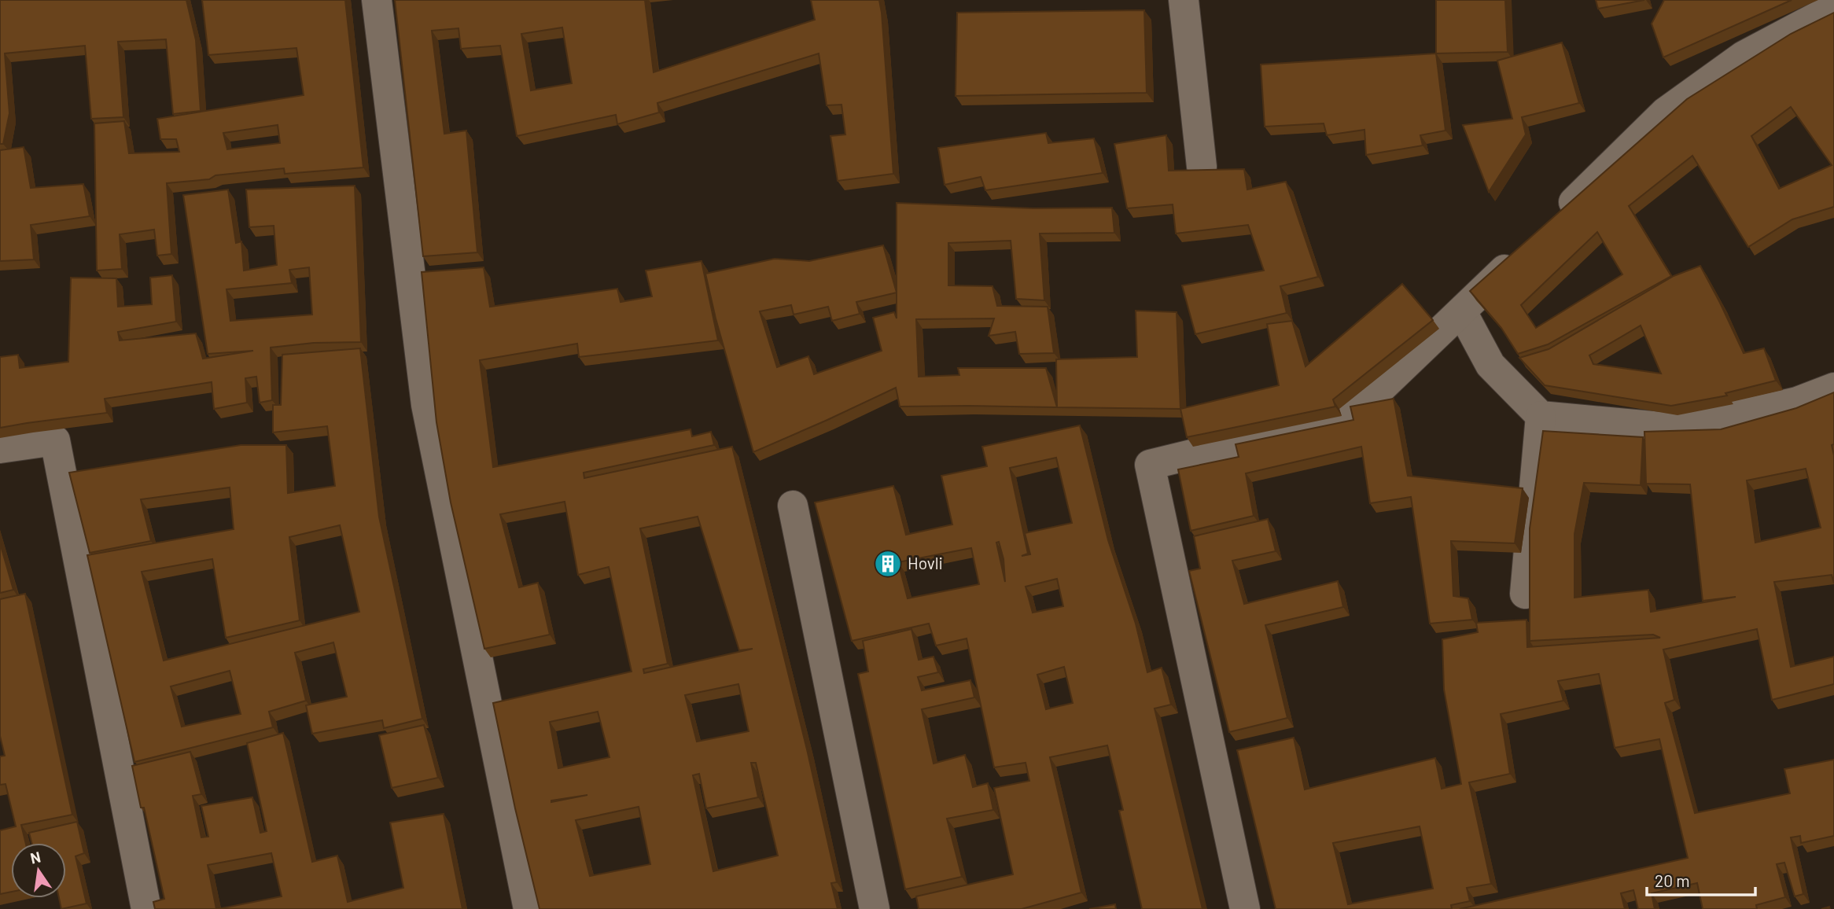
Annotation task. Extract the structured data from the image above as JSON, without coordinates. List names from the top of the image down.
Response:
{
  "places": {
    "building": ["Hovli"]
  },
  "scale_bar": "20 m",
  "north": "top"
}
